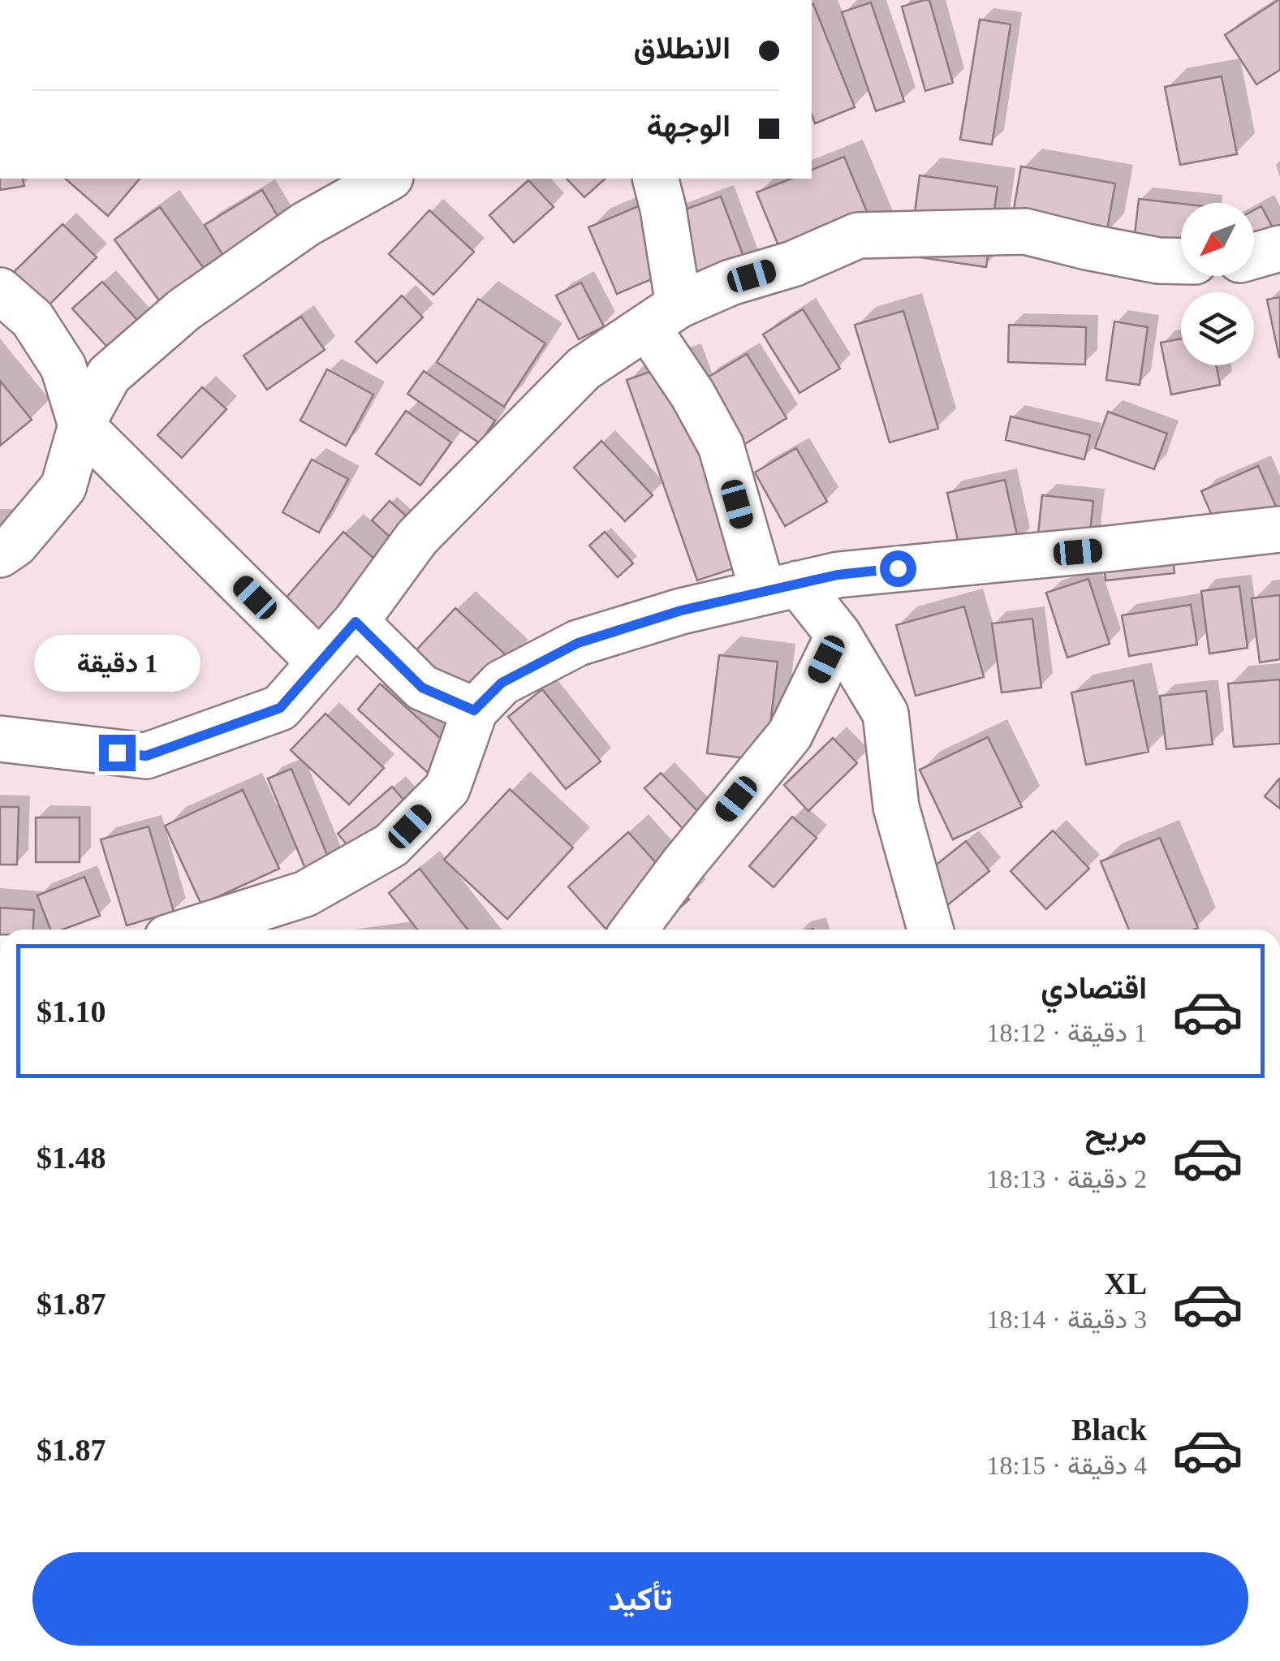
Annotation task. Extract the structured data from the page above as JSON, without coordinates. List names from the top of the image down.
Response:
{
  "north": "bottom left",
  "page": {
    "banner": ["الانطلاق", "الوجهة"],
    "bubble": "1 دقيقة",
    "list": [
      {
        "name": "اقتصادي",
        "note": "1 دقيقة · 18:12",
        "value": "$1.10"
      },
      {
        "name": "مريح",
        "note": "2 دقيقة · 18:13",
        "value": "$1.48"
      },
      {
        "name": "XL",
        "note": "3 دقيقة · 18:14",
        "value": "$1.87"
      },
      {
        "name": "Black",
        "note": "4 دقيقة · 18:15",
        "value": "$1.87"
      }
    ],
    "buttons": "تأكيد"
  }
}
